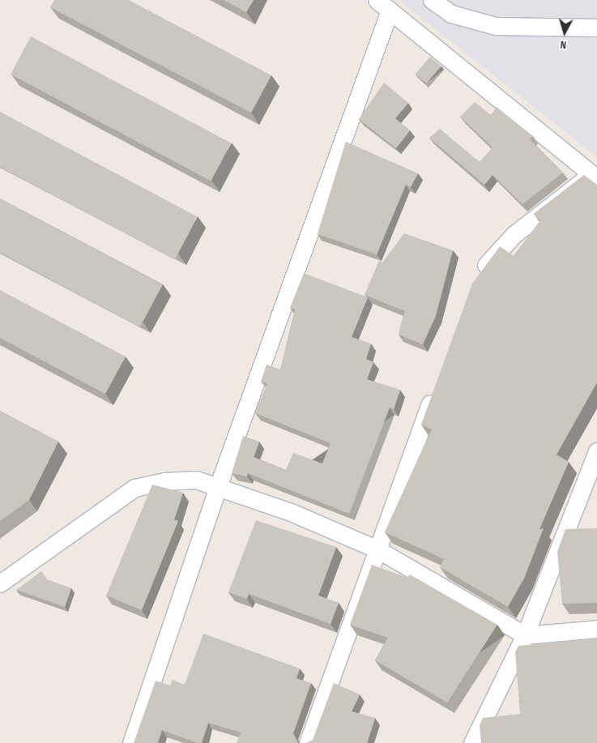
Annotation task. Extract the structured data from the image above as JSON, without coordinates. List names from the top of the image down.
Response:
{
  "north": "bottom"
}
